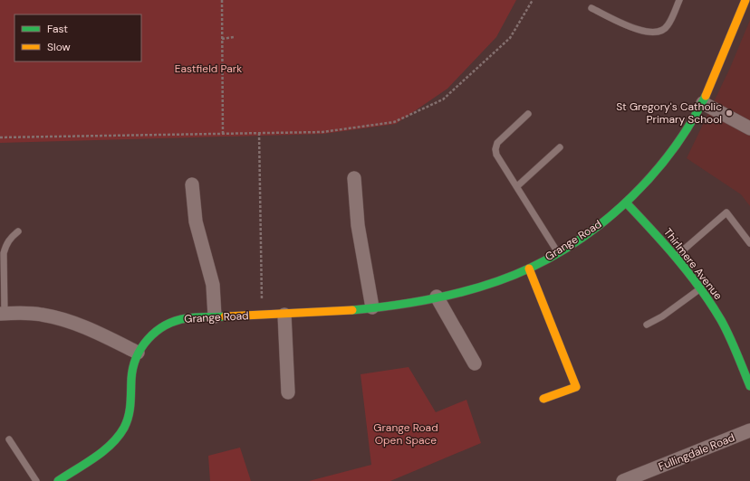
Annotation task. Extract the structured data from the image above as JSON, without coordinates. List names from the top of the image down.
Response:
{
  "streets": {
    "street": ["Grange Road", "Thirlmere Avenue", "Fullingdale Road"]
  },
  "crossings": [
    ["Grange Road", "Thirlmere Avenue"]
  ],
  "parks": ["Eastfield Park", "Grange Road Open Space"],
  "places": ["St Gregory's Catholic Primary School"],
  "legend": ["Fast", "Slow"]
}
